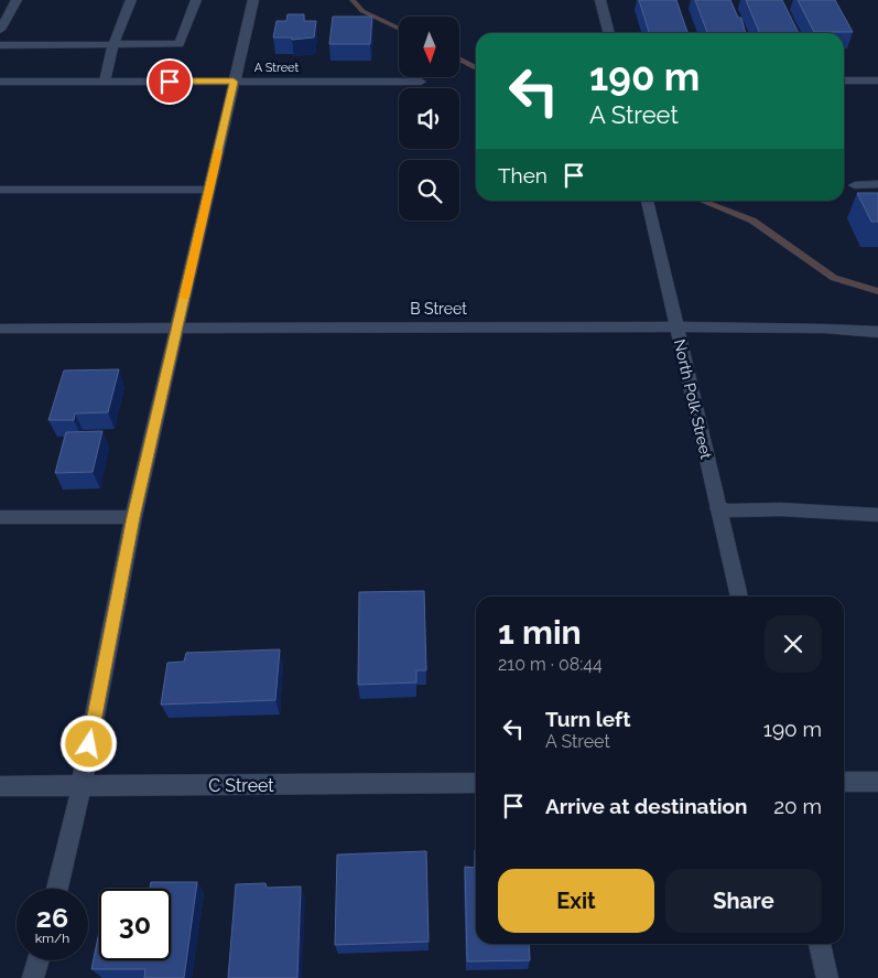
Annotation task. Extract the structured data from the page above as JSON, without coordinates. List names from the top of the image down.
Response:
{
  "streets": {
    "street": [
      "A Street",
      "B Street",
      "North Polk Street",
      "C Street"
    ]
  },
  "crossings": [
    ["B Street", "North Polk Street"]
  ],
  "north": "bottom",
  "page": {
    "turn": ["190 m", "A Street"],
    "then": "Then",
    "heading": ["1 min", "210 m · 08:44"],
    "list": [
      {
        "name": "Turn left",
        "note": "A Street",
        "value": "190 m"
      },
      {
        "name": "Arrive at destination",
        "value": "20 m"
      }
    ],
    "buttons": ["Exit", "Share"],
    "speed": "26 km/h",
    "limit": "30"
  }
}
